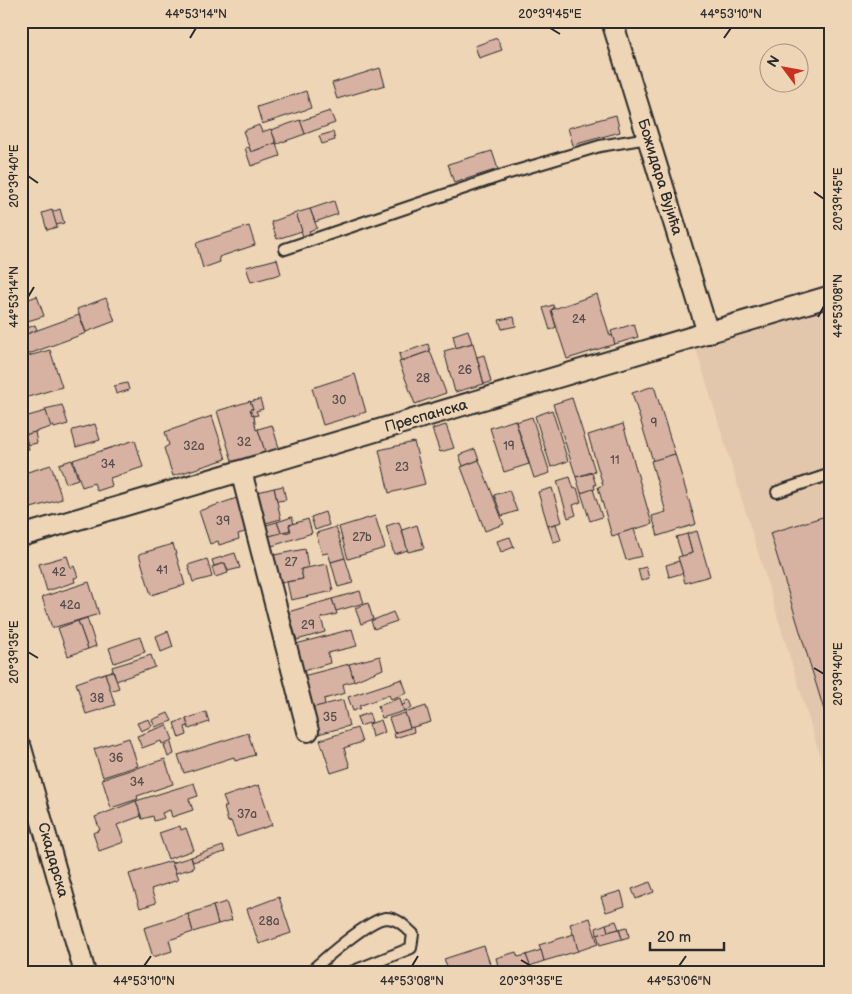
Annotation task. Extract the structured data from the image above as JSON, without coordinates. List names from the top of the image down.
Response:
{
  "streets": {
    "street": ["Божидара Вујића", "Преспанска", "Скадарска"]
  },
  "crossings": [
    ["Божидара Вујића", "Преспанска"]
  ],
  "house_numbers": [
    "24",
    "26",
    "28",
    "30",
    "9",
    "32",
    "32a",
    "19",
    "11",
    "34",
    "23",
    "39",
    "27b",
    "27",
    "41",
    "42",
    "42a",
    "29",
    "38",
    "35",
    "36",
    "34",
    "37a",
    "28a"
  ],
  "scale_bar": "20 m",
  "north": "top left",
  "coordinates": [
    "44°53'14\"N",
    "20°39'45\"E",
    "44°53'10\"N",
    "20°39'40\"E",
    "44°53'08\"N",
    "20°39'35\"E",
    "44°53'06\"N"
  ]
}
